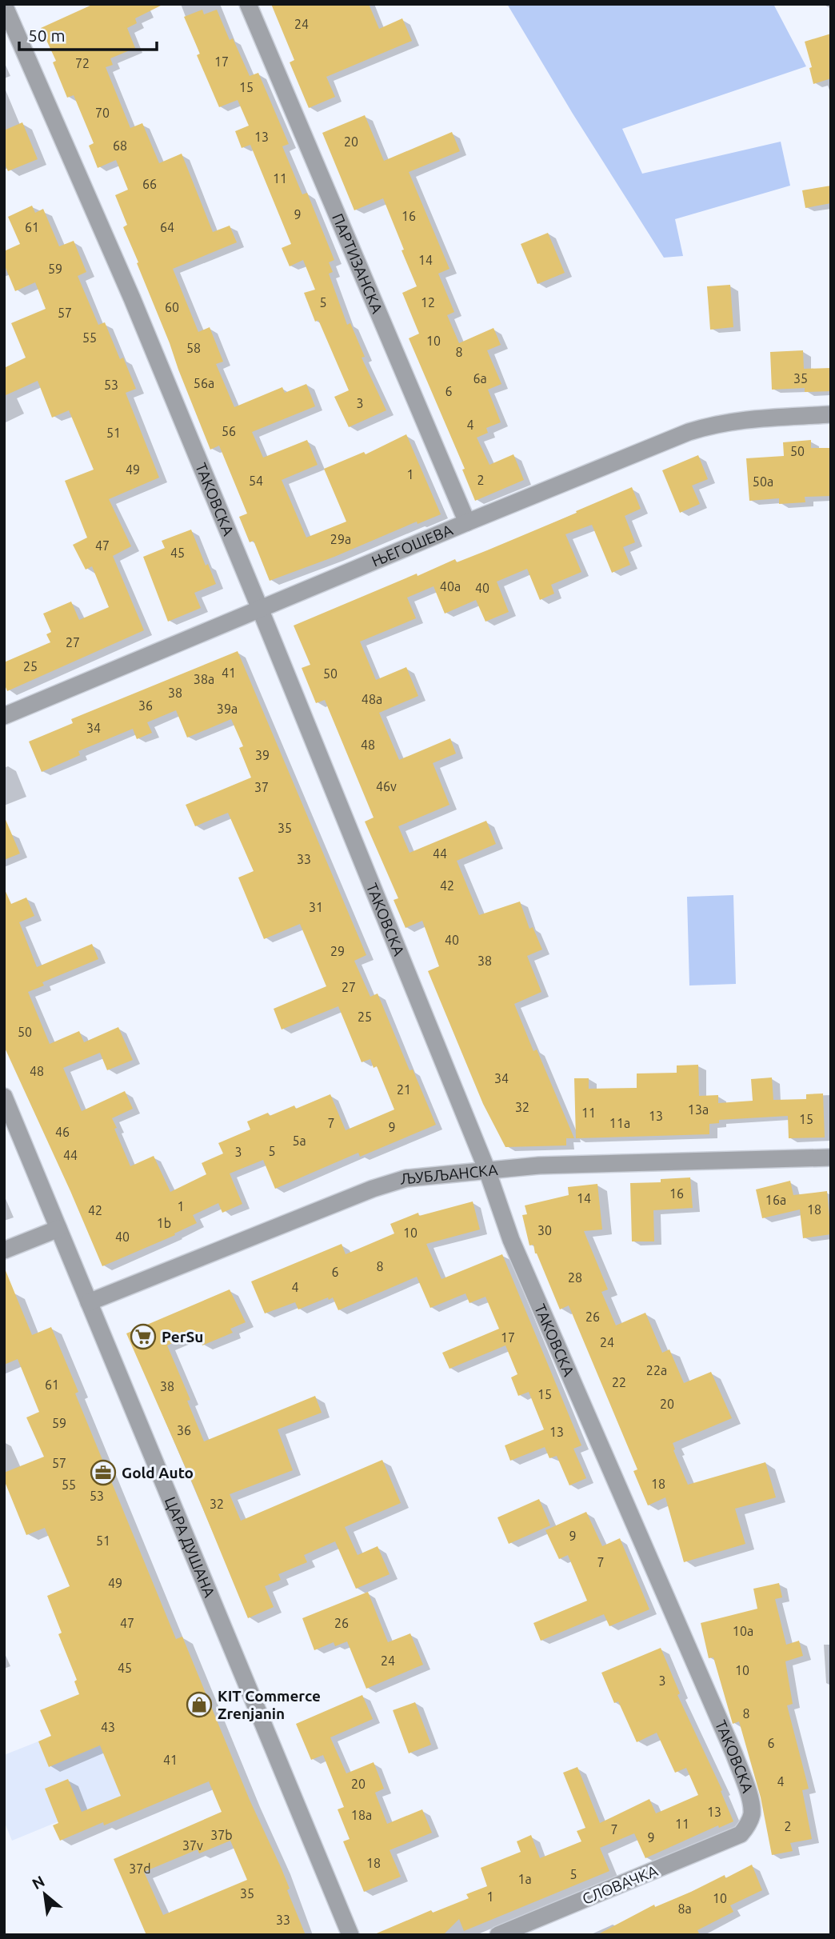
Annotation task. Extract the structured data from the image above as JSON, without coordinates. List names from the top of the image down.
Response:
{
  "streets": {
    "street": [
      "ПАРТИЗАНСКА",
      "ТАКОВСКА",
      "ЊЕГОШЕВА",
      "ЉУБЉАНСКА",
      "ЦАРА ДУШАНА",
      "СЛОВАЧКА"
    ]
  },
  "crossings": [
    ["ПАРТИЗАНСКА", "ЊЕГОШЕВА"],
    ["ТАКОВСКА", "ЊЕГОШЕВА"],
    ["ТАКОВСКА", "ЉУБЉАНСКА"],
    ["ТАКОВСКА", "СЛОВАЧКА"],
    ["ЉУБЉАНСКА", "ЦАРА ДУШАНА"]
  ],
  "places": {
    "supermarket": ["PerSu"],
    "office": ["Gold Auto"],
    "shop": ["KIT Commerce Zrenjanin"]
  },
  "house_numbers": [
    "24",
    "17",
    "72",
    "15",
    "70",
    "13",
    "20",
    "68",
    "11",
    "66",
    "9",
    "16",
    "61",
    "64",
    "14",
    "59",
    "5",
    "12",
    "60",
    "57",
    "55",
    "10",
    "58",
    "8",
    "6a",
    "35",
    "56a",
    "53",
    "6",
    "3",
    "4",
    "56",
    "51",
    "50",
    "49",
    "1",
    "2",
    "54",
    "50a",
    "29a",
    "47",
    "45",
    "40a",
    "40",
    "27",
    "25",
    "41",
    "50",
    "38a",
    "38",
    "48a",
    "36",
    "39a",
    "34",
    "48",
    "39",
    "46v",
    "37",
    "35",
    "44",
    "33",
    "42",
    "31",
    "40",
    "29",
    "38",
    "27",
    "25",
    "50",
    "48",
    "34",
    "21",
    "32",
    "13a",
    "11",
    "13",
    "15",
    "7",
    "11a",
    "9",
    "46",
    "5a",
    "5",
    "3",
    "44",
    "16",
    "14",
    "16a",
    "1",
    "18",
    "42",
    "1b",
    "30",
    "10",
    "40",
    "8",
    "6",
    "28",
    "4",
    "26",
    "17",
    "24",
    "22a",
    "22",
    "61",
    "38",
    "15",
    "20",
    "59",
    "36",
    "13",
    "57",
    "18",
    "55",
    "53",
    "32",
    "9",
    "51",
    "7",
    "49",
    "47",
    "26",
    "10a",
    "24",
    "45",
    "10",
    "3",
    "8",
    "43",
    "6",
    "41",
    "4",
    "20",
    "13",
    "18a",
    "11",
    "2",
    "7",
    "37b",
    "9",
    "37v",
    "18",
    "37d",
    "5",
    "1a",
    "35",
    "1",
    "10",
    "8a",
    "33"
  ],
  "scale_bar": "50 m",
  "north": "top left"
}
